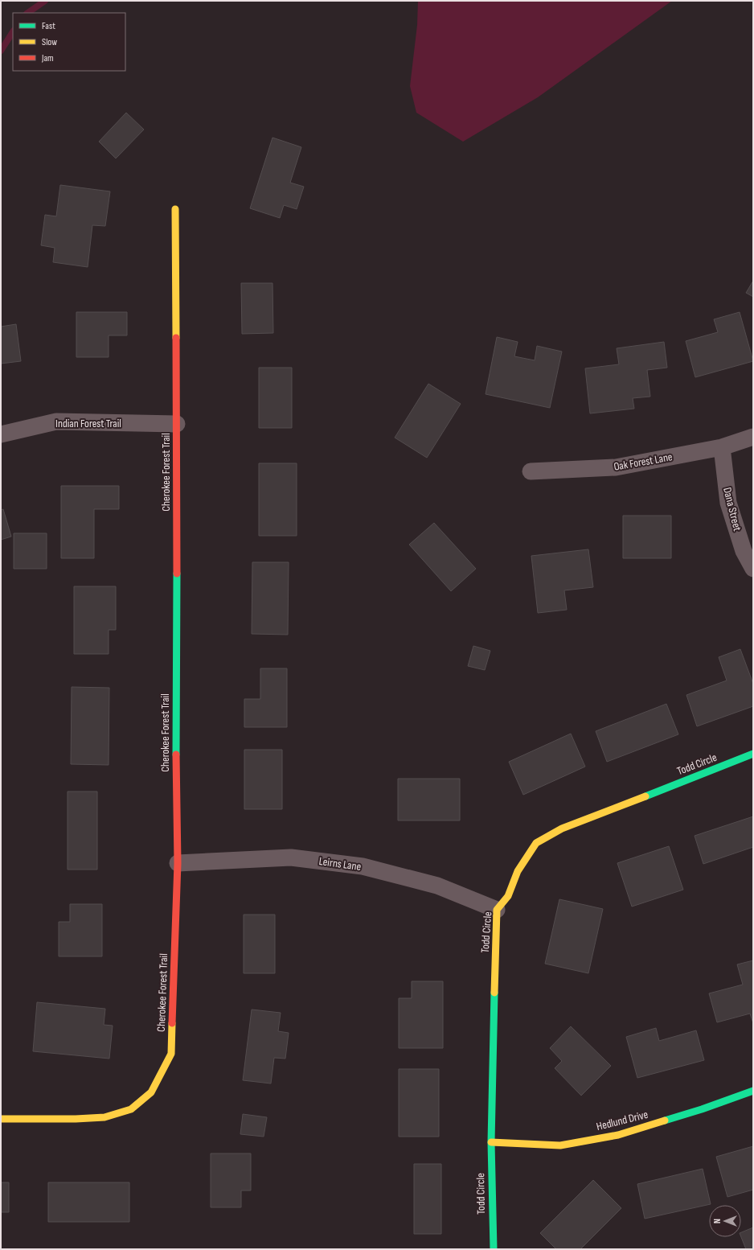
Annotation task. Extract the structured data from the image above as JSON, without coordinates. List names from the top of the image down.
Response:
{
  "streets": {
    "street": [
      "Indian Forest Trail",
      "Oak Forest Lane",
      "Cherokee Forest Trail",
      "Dana Street",
      "Todd Circle",
      "Leirns Lane",
      "Hedlund Drive"
    ]
  },
  "crossings": [
    ["Indian Forest Trail", "Cherokee Forest Trail"],
    ["Oak Forest Lane", "Dana Street"],
    ["Cherokee Forest Trail", "Leirns Lane"],
    ["Todd Circle", "Leirns Lane"],
    ["Todd Circle", "Hedlund Drive"]
  ],
  "legend": ["Fast", "Slow", "Jam"],
  "north": "left"
}
